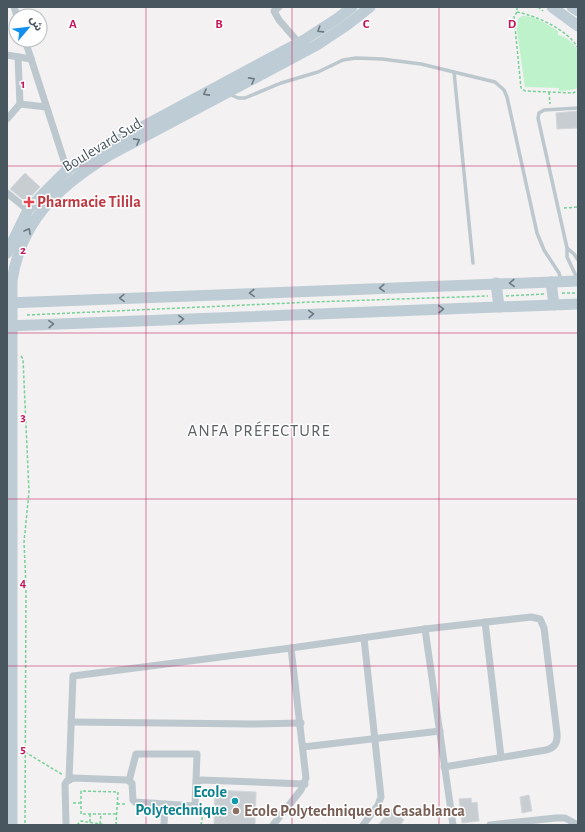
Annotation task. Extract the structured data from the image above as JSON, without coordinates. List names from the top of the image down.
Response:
{
  "streets": {
    "main road": ["Boulevard Sud"]
  },
  "districts": ["ANFA PRÉFECTURE"],
  "places": {
    "health": ["Pharmacie Tilila"],
    "other": ["Ecole Polytechnique", "Ecole Polytechnique de Casablanca"]
  },
  "north": "top right",
  "grid": {
    "columns": [
      "A",
      "B",
      "C",
      "D"
    ],
    "rows": [
      "1",
      "2",
      "3",
      "4",
      "5"
    ]
  }
}
